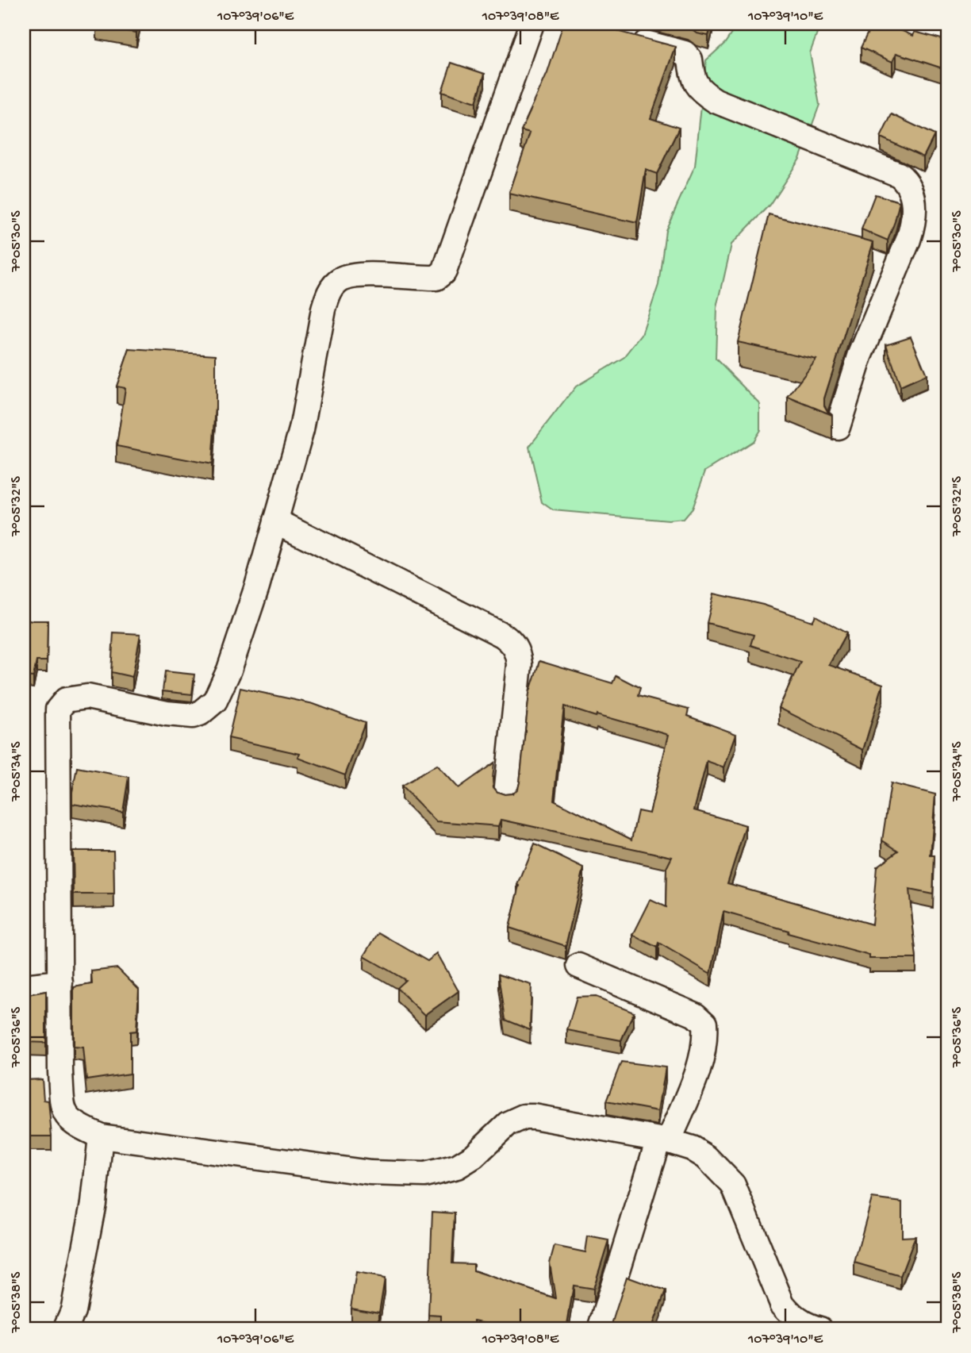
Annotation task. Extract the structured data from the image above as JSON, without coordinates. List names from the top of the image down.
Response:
{
  "coordinates": [
    "107°39'06\"E",
    "107°39'08\"E",
    "107°39'10\"E",
    "7°05'30\"S",
    "7°05'32\"S",
    "7°05'34\"S",
    "7°05'36\"S",
    "7°05'38\"S"
  ]
}
